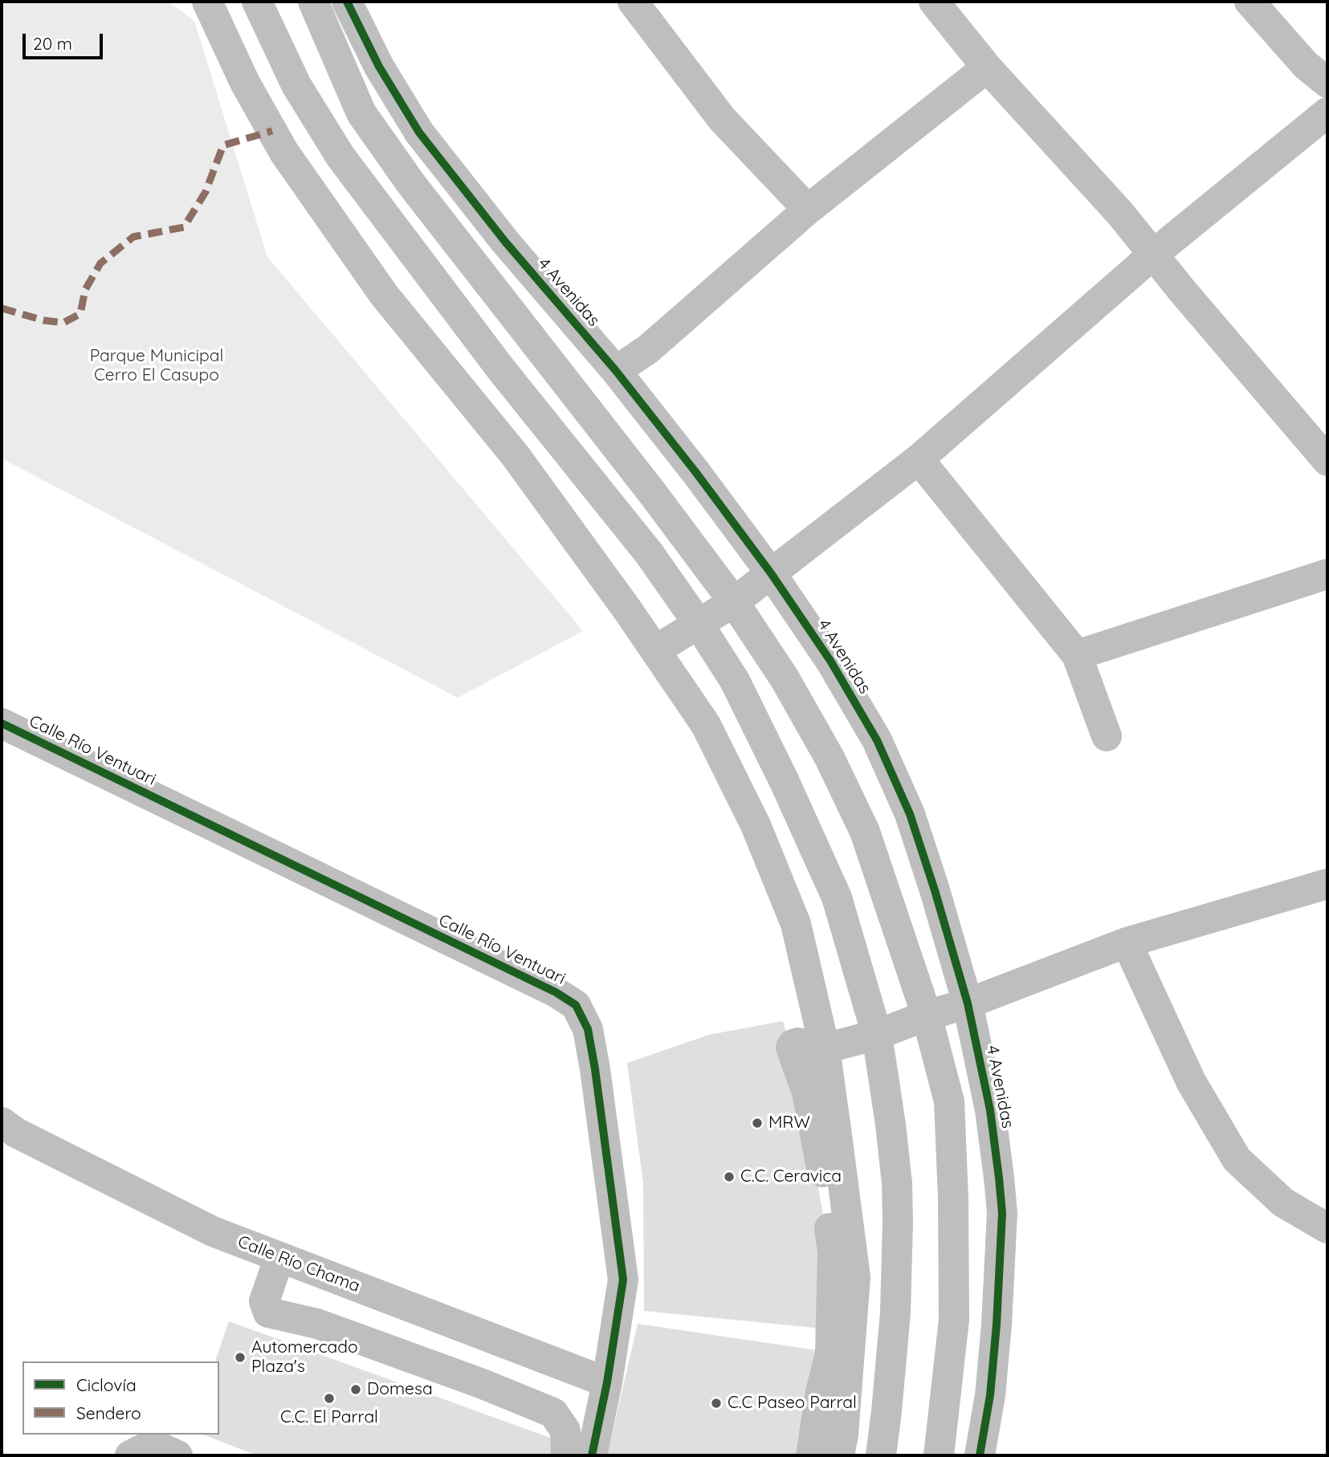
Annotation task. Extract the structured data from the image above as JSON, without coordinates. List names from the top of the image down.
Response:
{
  "streets": {
    "street": ["4 Avenidas", "Calle Río Ventuari", "Calle Río Chama"]
  },
  "crossings": [
    ["Calle Río Ventuari", "Calle Río Chama"]
  ],
  "parks": ["Parque Municipal Cerro El Casupo"],
  "places": [
    "MRW",
    "C.C. Ceravica",
    "Automercado Plaza's",
    "Domesa",
    "C.C. El Parral",
    "C.C Paseo Parral"
  ],
  "legend": ["Ciclovía", "Sendero"],
  "scale_bar": "20 m"
}
